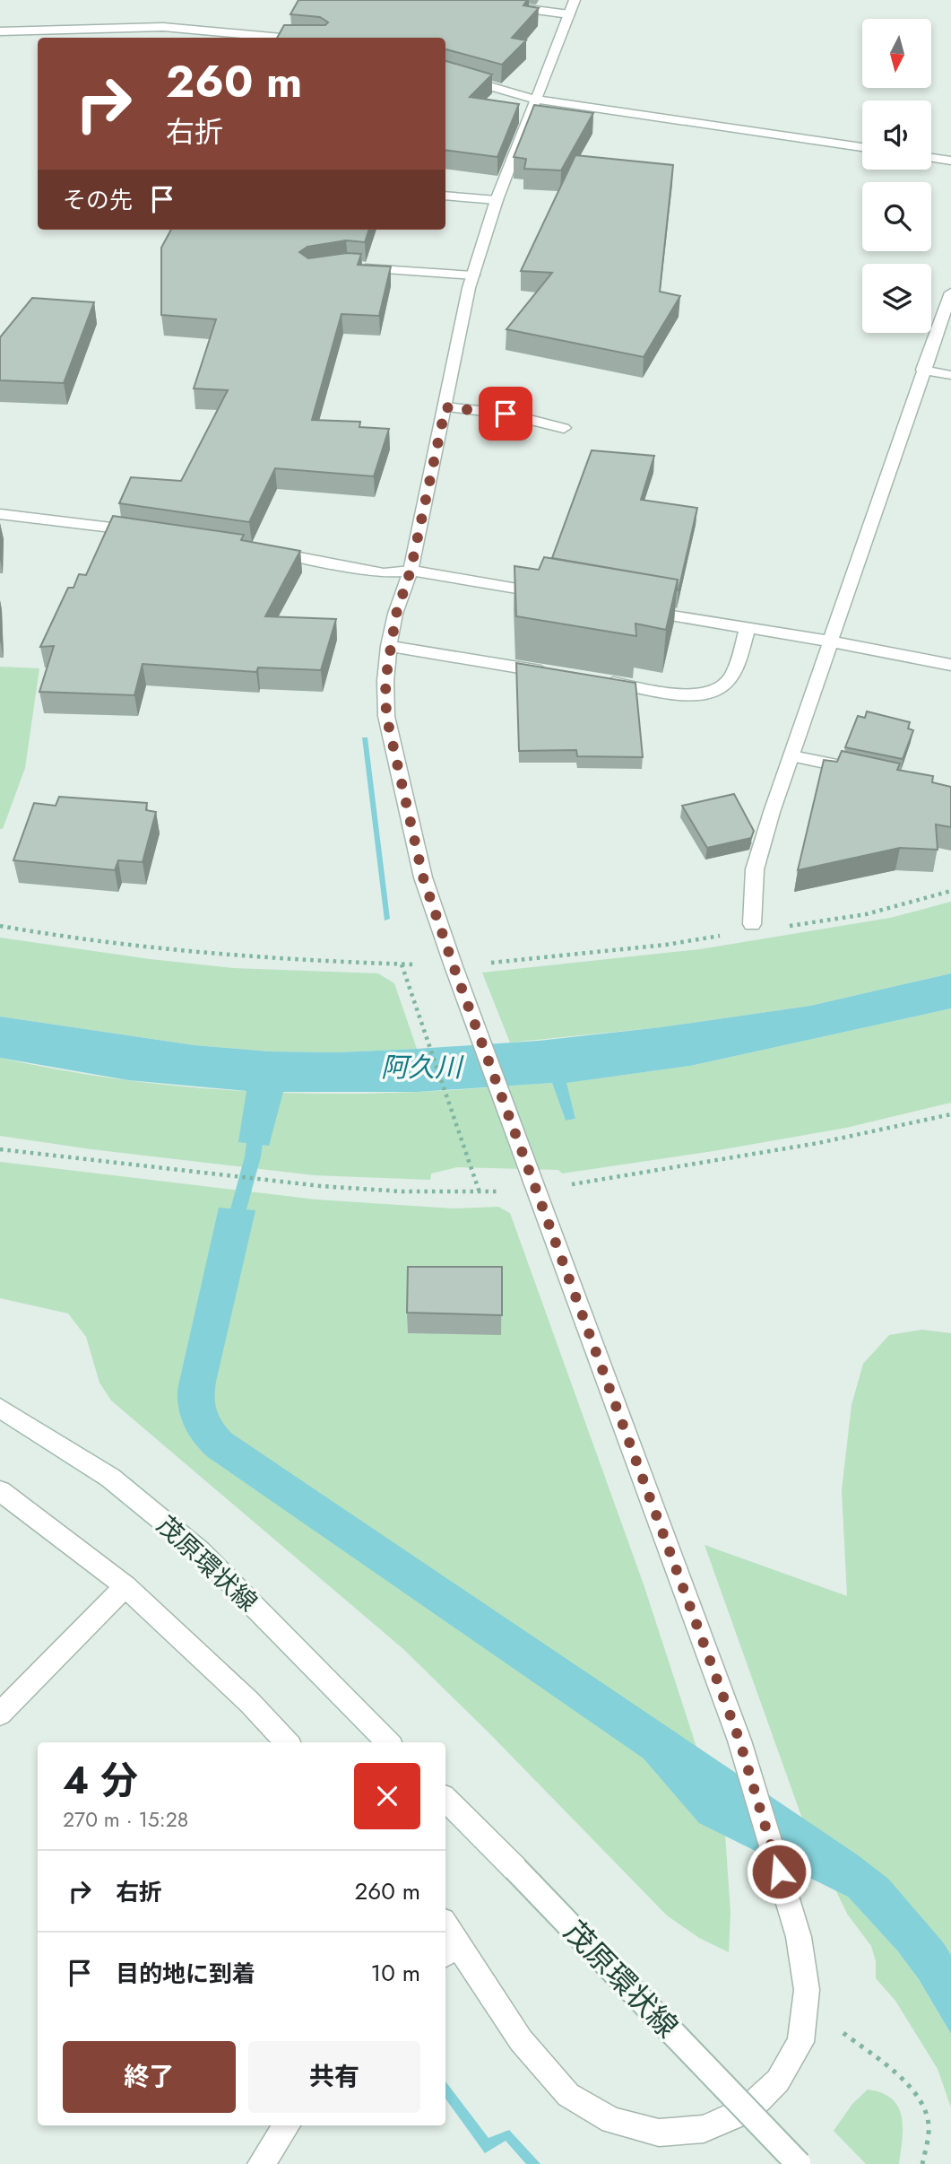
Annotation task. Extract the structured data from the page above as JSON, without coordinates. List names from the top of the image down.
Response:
{
  "streets": {
    "street": ["茂原環状線"]
  },
  "water": ["阿久川"],
  "north": "bottom",
  "page": {
    "turn": ["260 m", "右折"],
    "then": "その先",
    "heading": ["4 分", "270 m · 15:28"],
    "list": [
      {
        "name": "右折",
        "value": "260 m"
      },
      {
        "name": "目的地に到着",
        "value": "10 m"
      }
    ],
    "buttons": ["終了", "共有"]
  }
}
